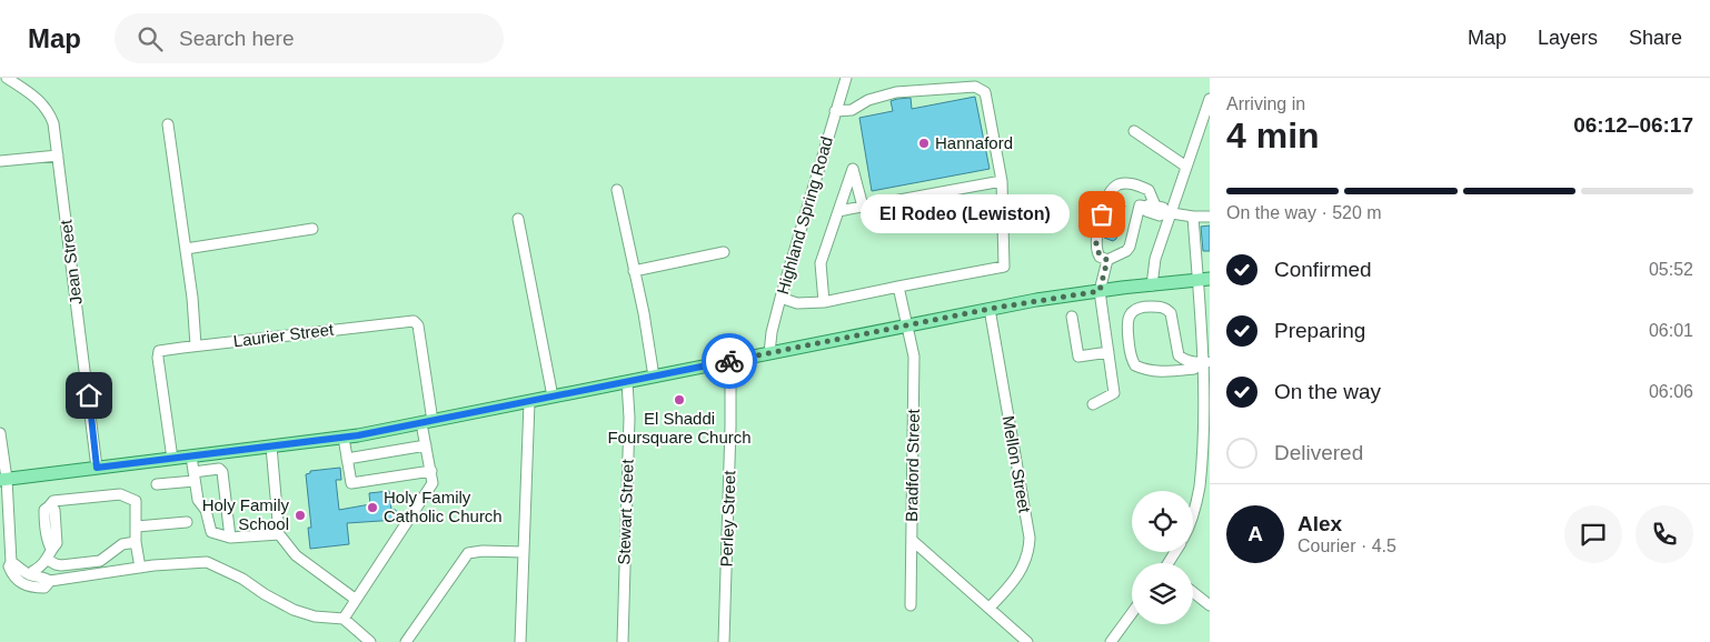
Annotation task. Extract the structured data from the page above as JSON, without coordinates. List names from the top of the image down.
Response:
{
  "streets": {
    "street": [
      "Highland Spring Road",
      "Jean Street",
      "Laurier Street",
      "Mellon Street",
      "Bradford Street",
      "Stewart Street",
      "Perley Street"
    ]
  },
  "places": [
    "Hannaford",
    "El Rodeo (Lewiston)",
    "El Shaddi Foursquare Church",
    "Holy Family Catholic Church",
    "Holy Family School"
  ],
  "page": {
    "header": "Map",
    "search": "Search here",
    "nav": ["Map", "Layers", "Share"],
    "heading": ["4 min", "Arriving in", "06:12–06:17"],
    "panel": ["Alex", "Courier · 4.5"],
    "bar": "On the way · 520 m",
    "bubble": "El Rodeo (Lewiston)",
    "list": [
      ["Confirmed", "05:52"],
      ["Preparing", "06:01"],
      ["On the way", "06:06"],
      "Delivered"
    ],
    "round": "A"
  }
}
